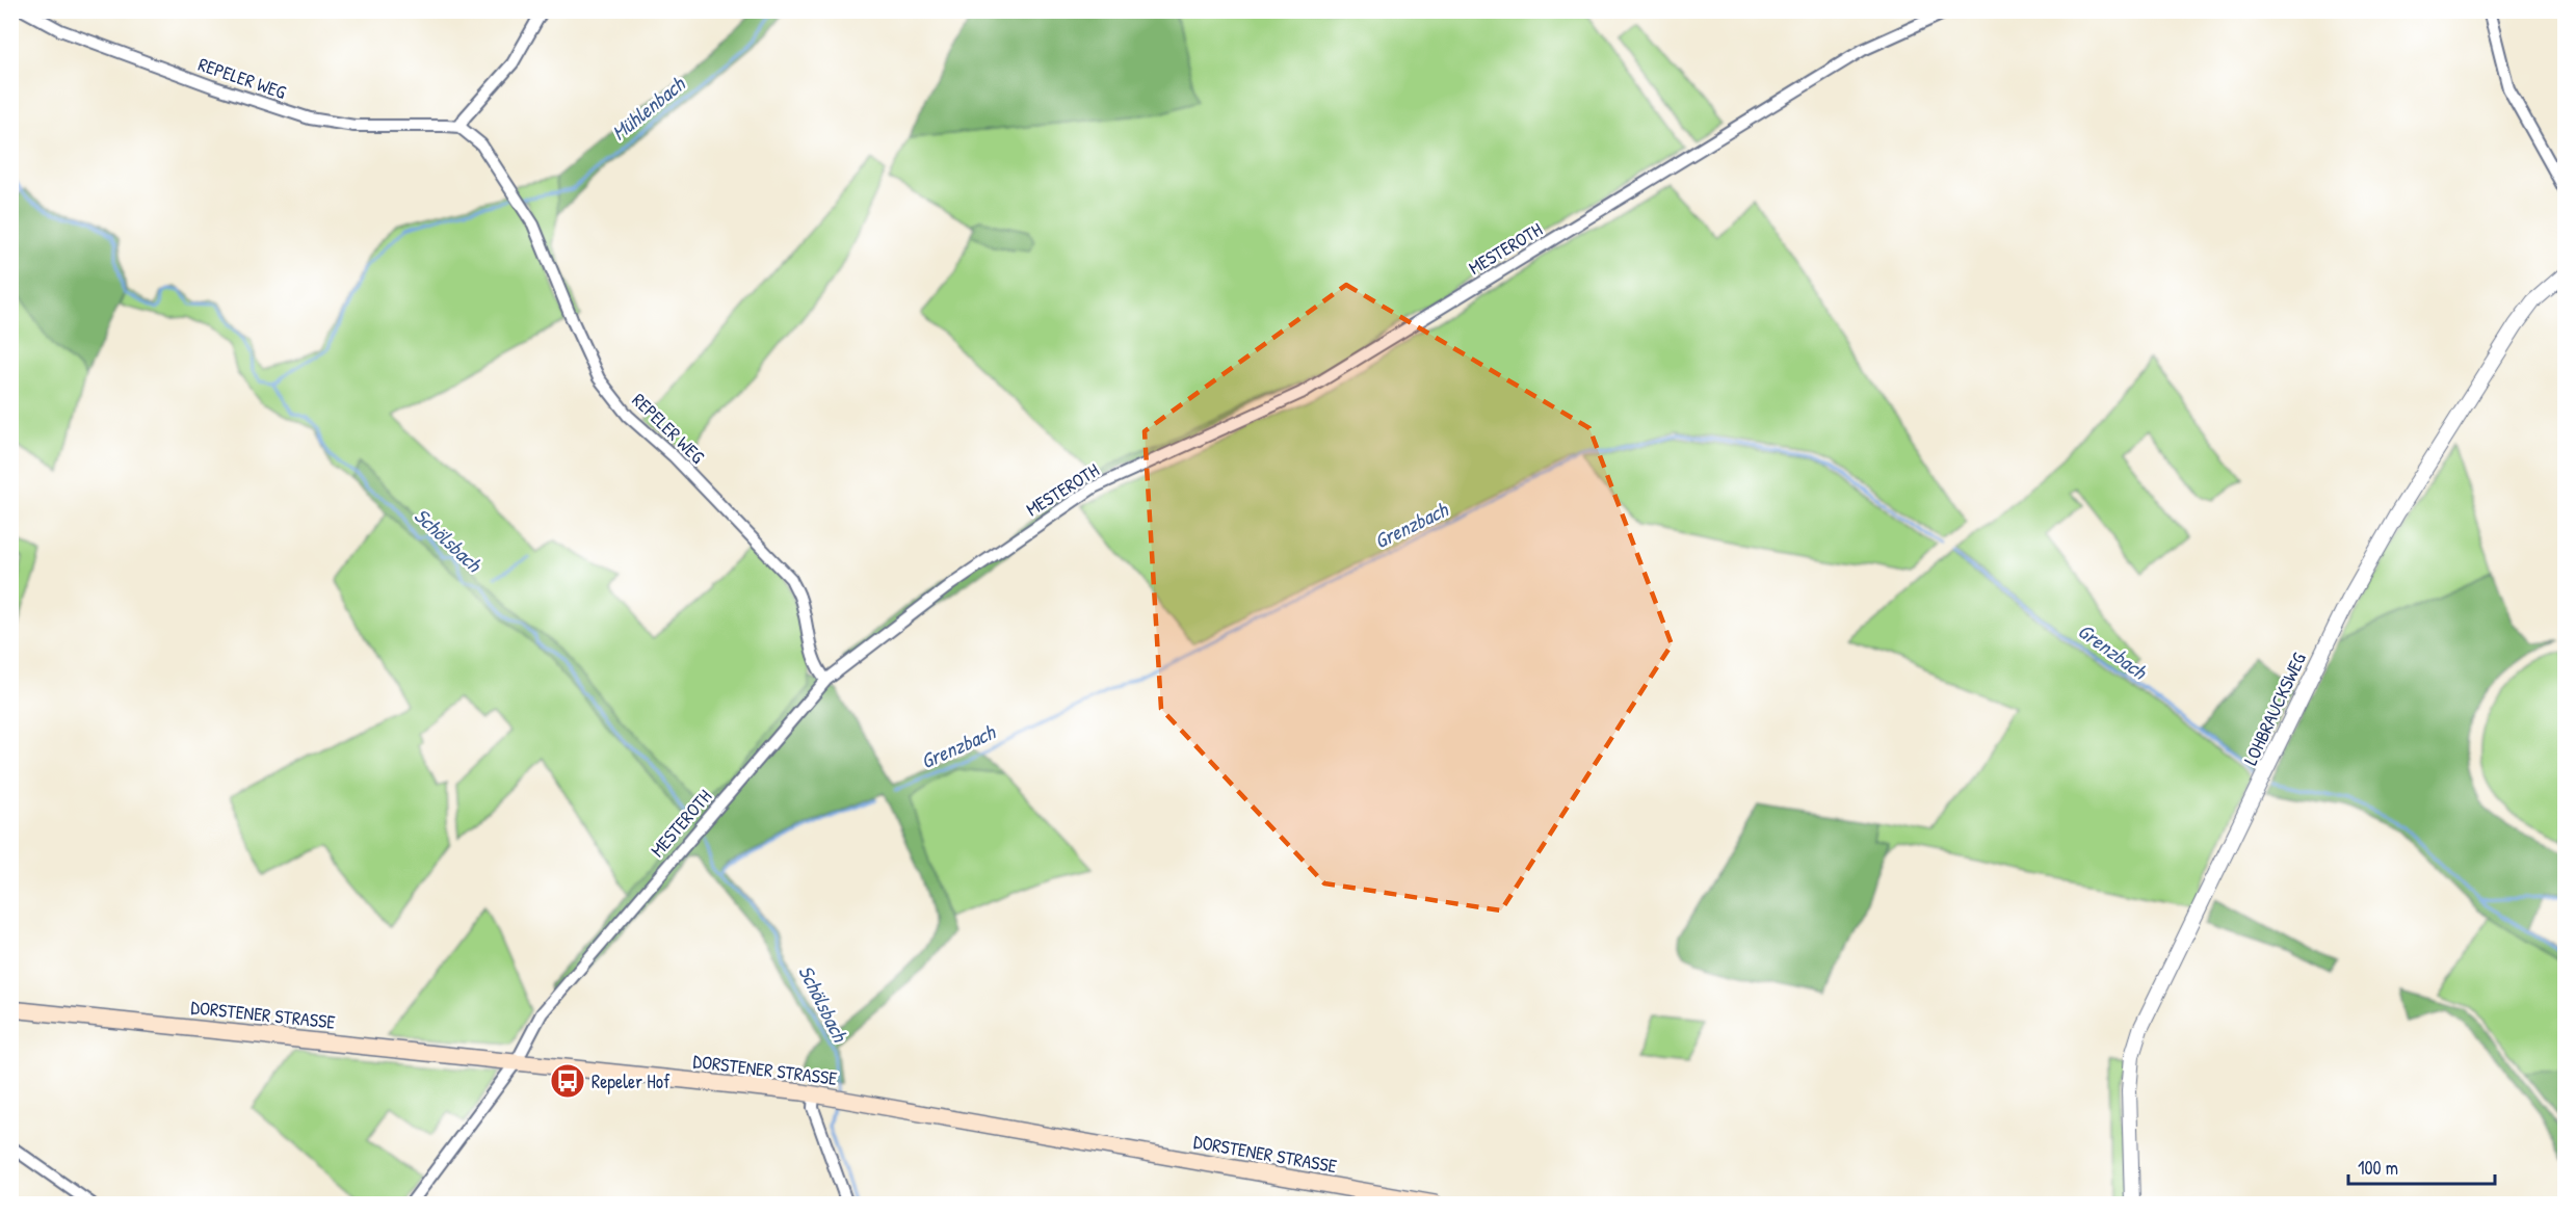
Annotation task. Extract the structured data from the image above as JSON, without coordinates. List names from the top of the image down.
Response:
{
  "streets": {
    "main road": ["DORSTENER STRASSE"],
    "street": ["REPELER WEG", "MESTEROTH", "LOHBRAUCKSWEG"]
  },
  "crossings": [
    ["REPELER WEG", "MESTEROTH"],
    ["MESTEROTH", "DORSTENER STRASSE"]
  ],
  "water": ["Mühlenbach", "Grenzbach", "Schölsbach"],
  "places": {
    "bus stop": ["Repeler Hof"]
  },
  "scale_bar": "100 m"
}
